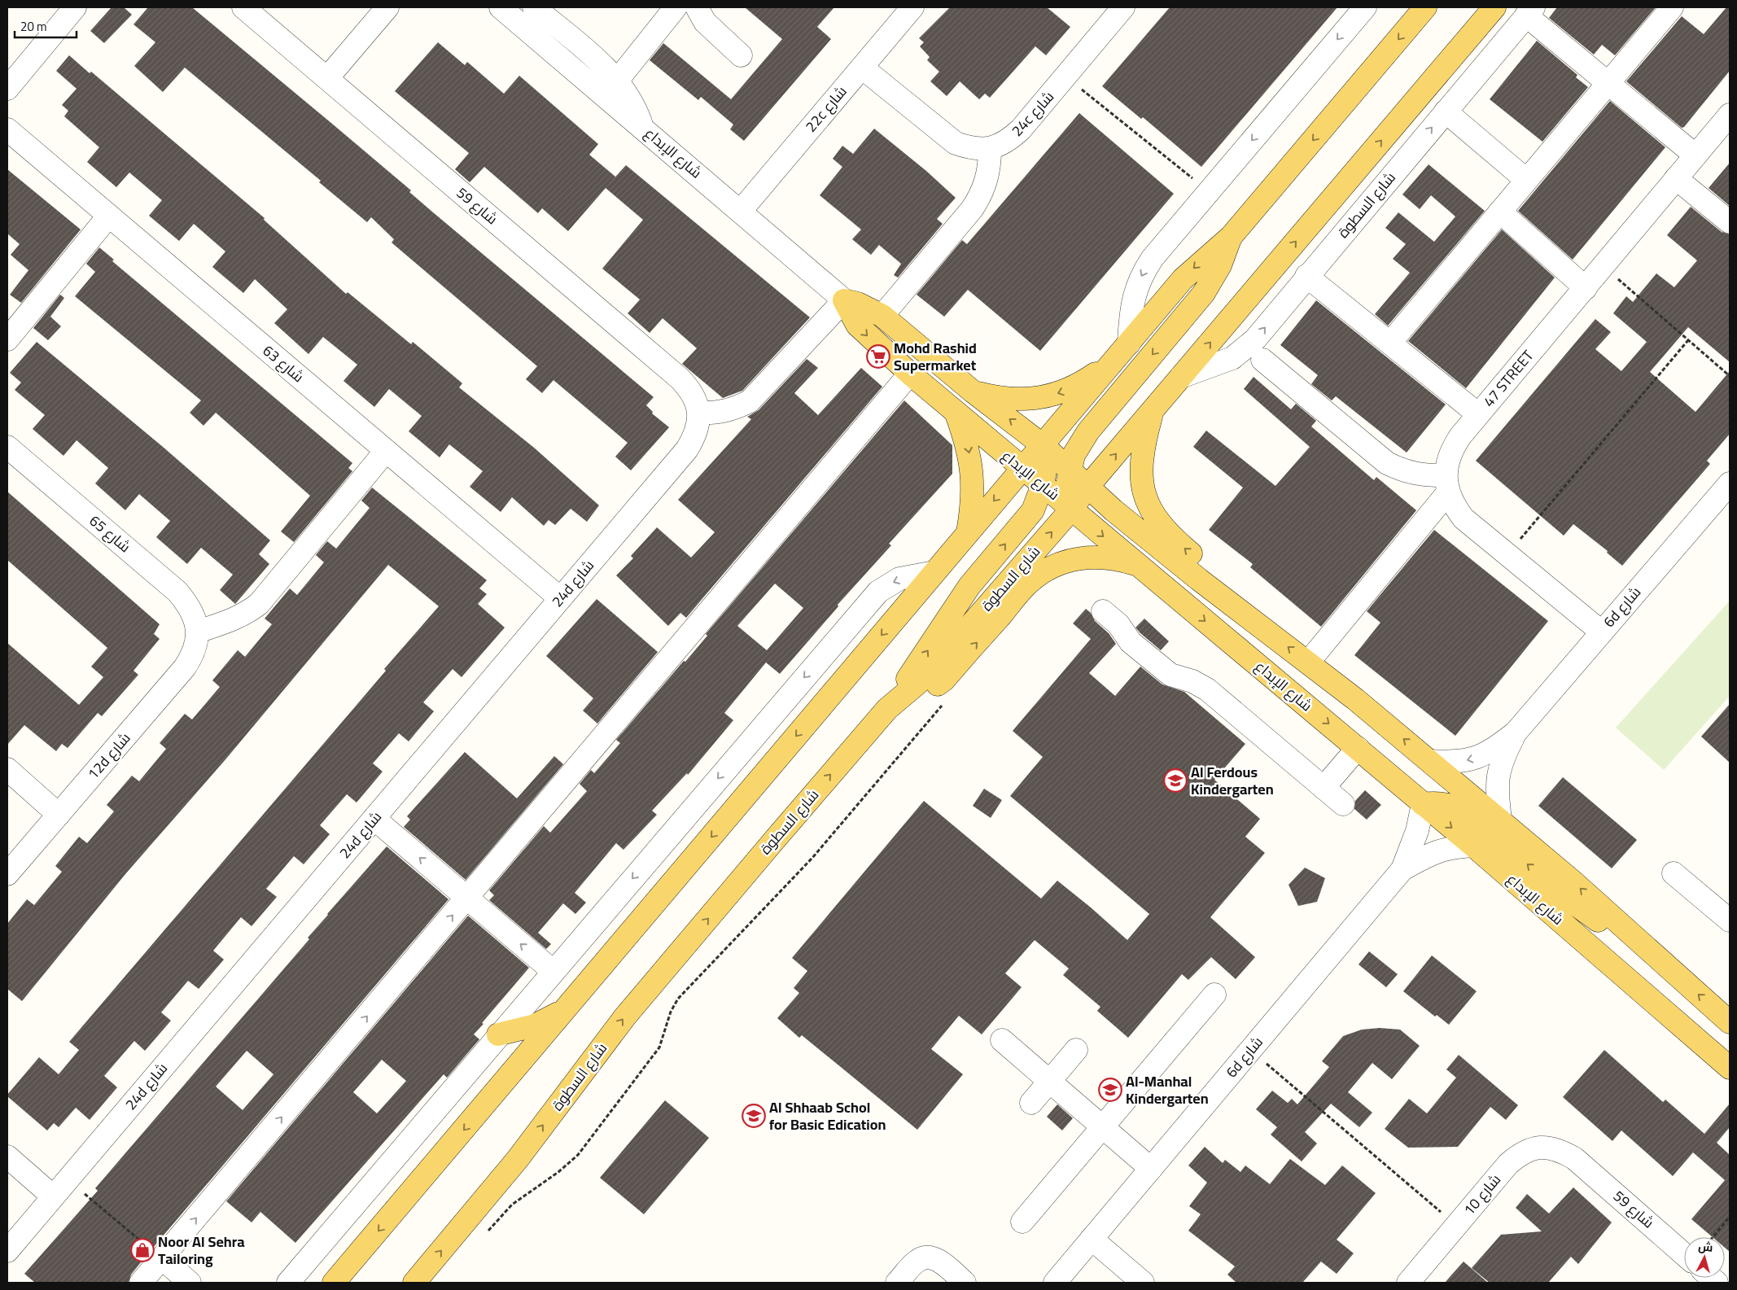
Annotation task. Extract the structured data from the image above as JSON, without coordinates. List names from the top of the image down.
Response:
{
  "streets": {
    "main road": ["شارع الإبداع", "شارع السطوة"],
    "street": [
      "22c شارع",
      "24c شارع",
      "شارع 59",
      "شارع 63",
      "47 STREET",
      "شارع 65",
      "24d شارع",
      "6d شارع",
      "12d شارع",
      "شارع 10"
    ]
  },
  "crossings": [
    ["22c شارع", "24c شارع"],
    ["22c شارع", "شارع الإبداع"],
    ["شارع الإبداع", "شارع السطوة"],
    ["شارع الإبداع", "6d شارع"],
    ["شارع 59", "24d شارع"],
    ["شارع 59", "شارع 10"],
    ["شارع 63", "24d شارع"],
    ["شارع 65", "12d شارع"]
  ],
  "places": {
    "supermarket": ["Mohd Rashid Supermarket"],
    "school or university": ["Al Ferdous Kindergarten", "Al-Manhal Kindergarten", "Al Shhaab Schol for Basic Edication"],
    "shop": ["Noor Al Sehra Tailoring"]
  },
  "scale_bar": "20 m",
  "north": "top"
}
